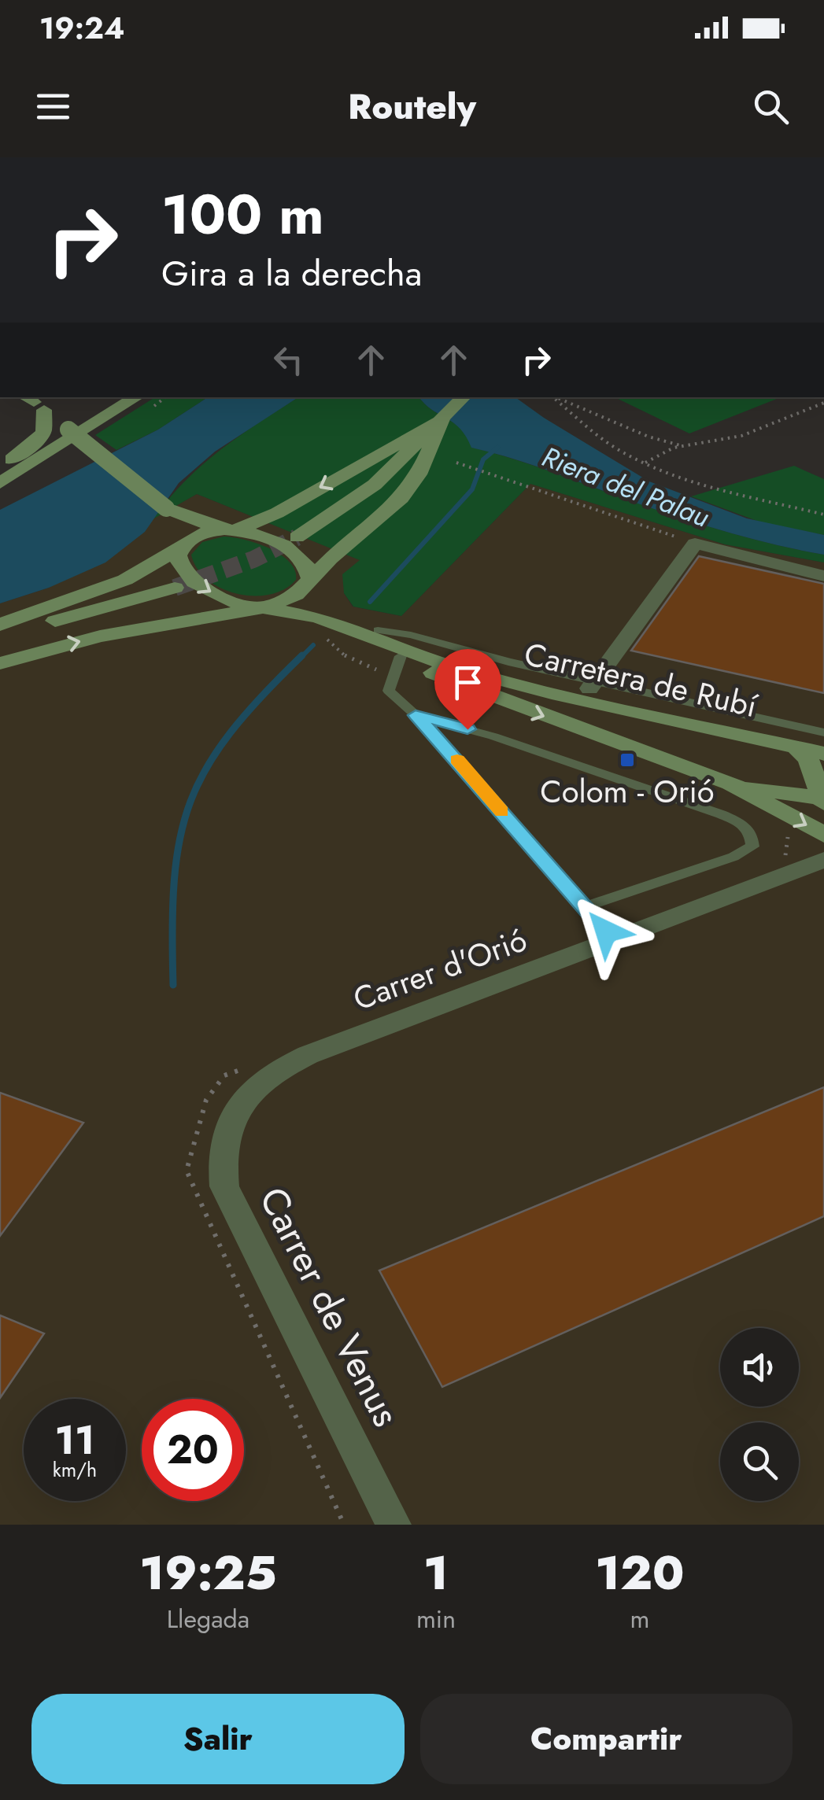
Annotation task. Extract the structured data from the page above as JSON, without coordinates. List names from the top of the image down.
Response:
{
  "streets": {
    "main road": ["Carretera de Rubí"],
    "street": ["Carrer d'Orió", "Carrer de Venus"]
  },
  "crossings": [
    ["Carrer d'Orió", "Carrer de Venus"]
  ],
  "water": ["Riera del Palau"],
  "places": {
    "transit": ["Colom - Orió"]
  },
  "page": {
    "status": "19:24",
    "header": "Routely",
    "turn": ["100 m", "Gira a la derecha"],
    "speed": "11 km/h",
    "limit": "20",
    "eta": [
      "19:25",
      "Llegada",
      "1",
      "min",
      "120",
      "m"
    ],
    "buttons": ["Salir", "Compartir"]
  }
}
